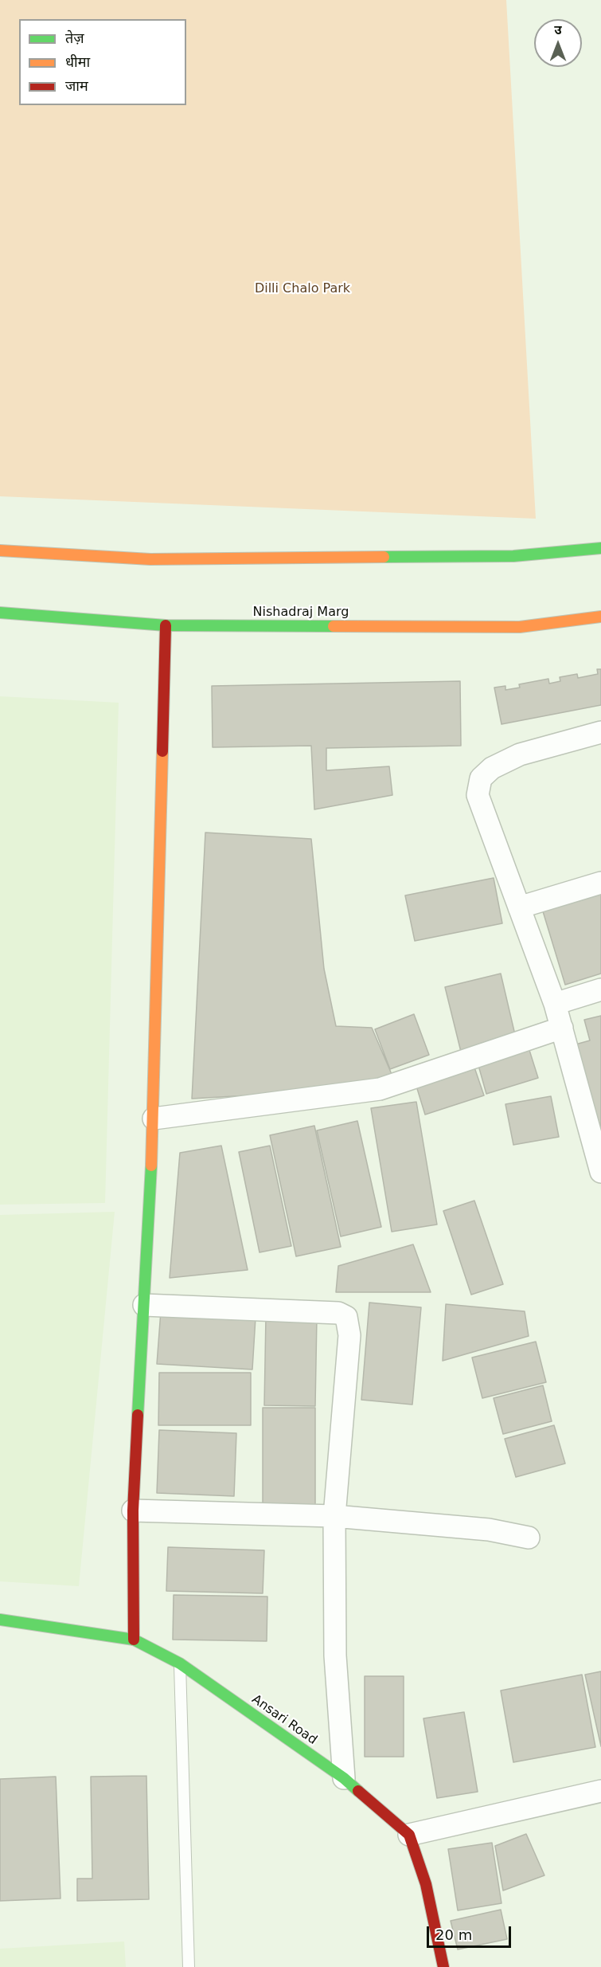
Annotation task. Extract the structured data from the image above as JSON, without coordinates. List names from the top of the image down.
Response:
{
  "streets": {
    "street": ["Nishadraj Marg", "Ansari Road"]
  },
  "parks": ["Dilli Chalo Park"],
  "legend": ["तेज़", "धीमा", "जाम"],
  "scale_bar": "20 m",
  "north": "top"
}
